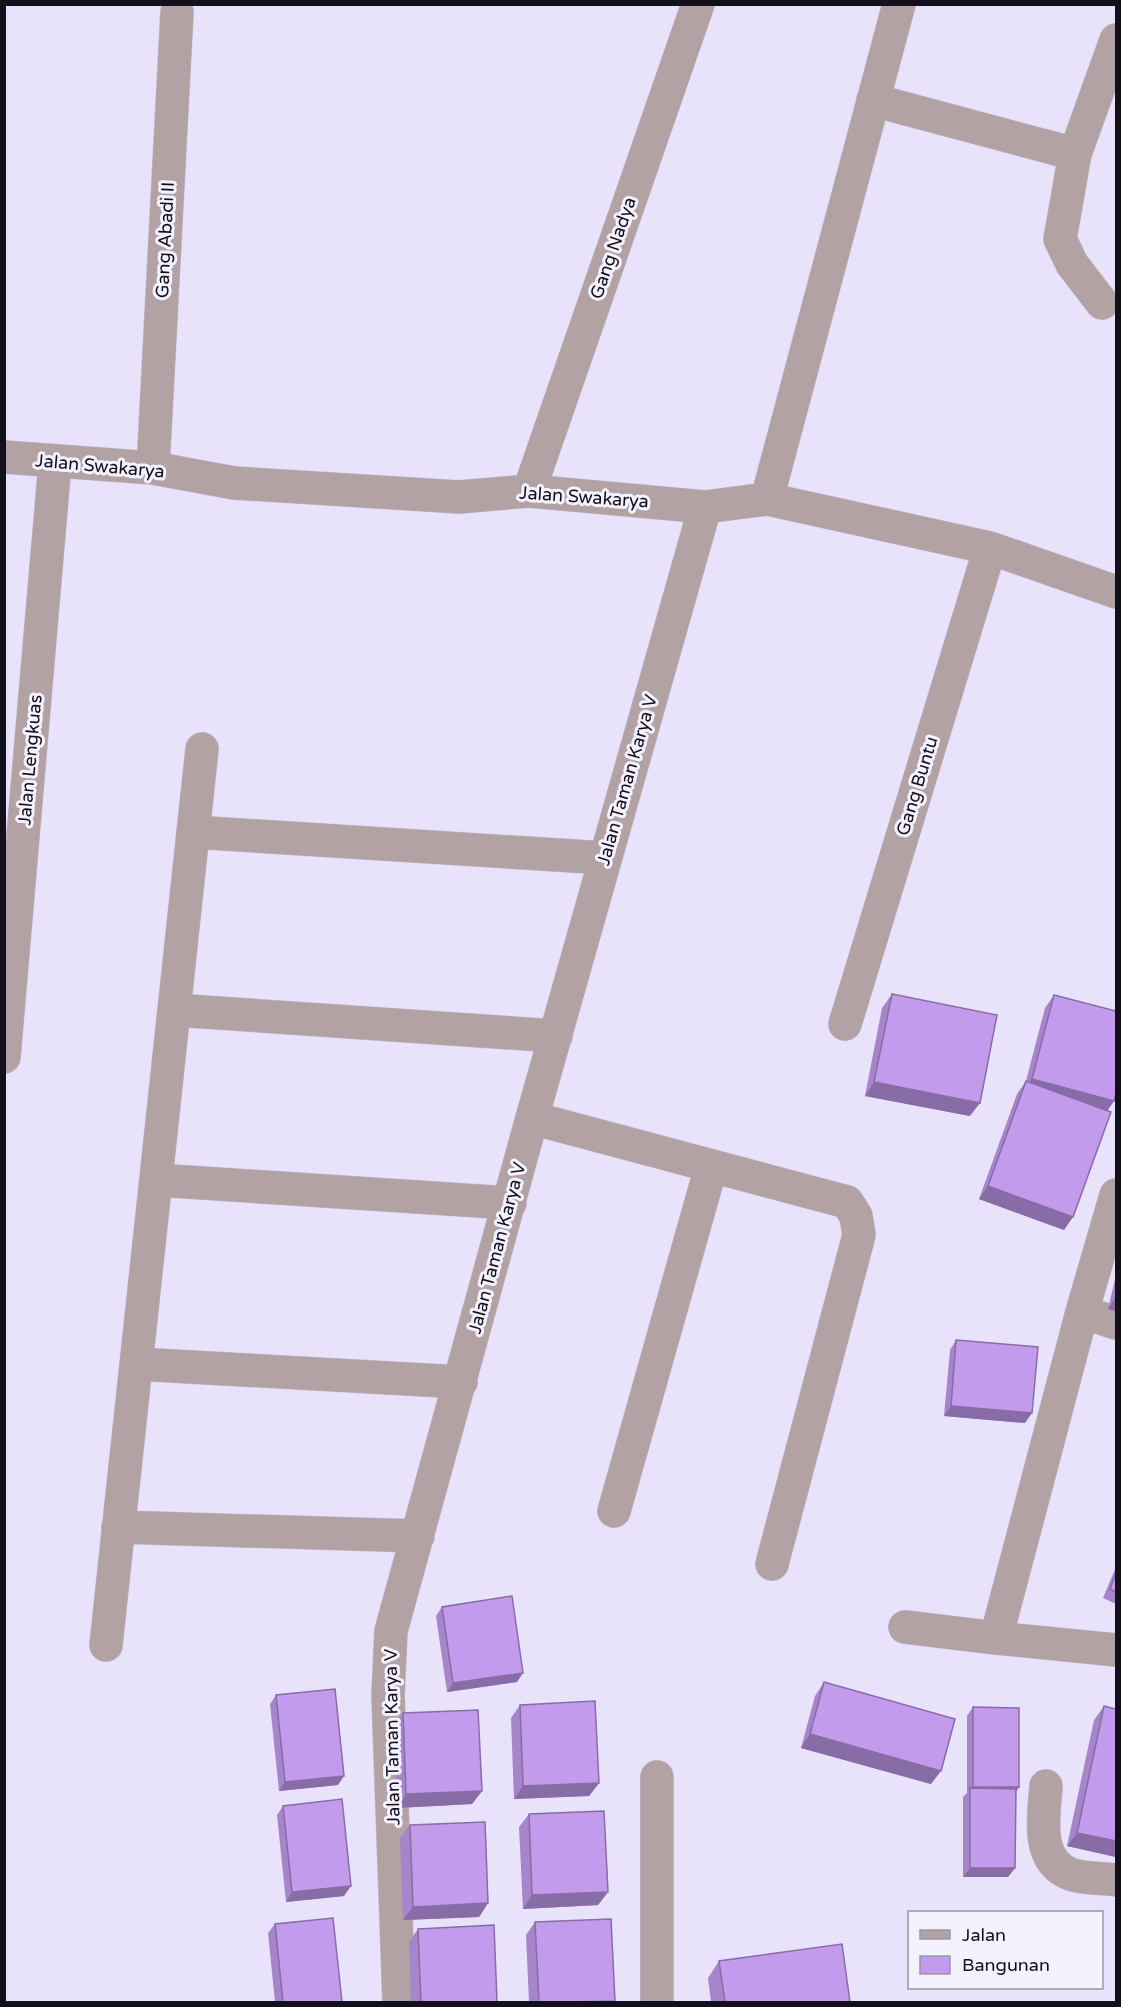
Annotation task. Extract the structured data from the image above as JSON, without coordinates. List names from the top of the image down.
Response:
{
  "streets": {
    "street": [
      "Gang Abadi II",
      "Gang Nadya",
      "Jalan Swakarya",
      "Jalan Lengkuas",
      "Jalan Taman Karya V",
      "Gang Buntu"
    ]
  },
  "crossings": [
    ["Gang Abadi II", "Jalan Swakarya"],
    ["Gang Nadya", "Jalan Swakarya"],
    ["Jalan Swakarya", "Jalan Lengkuas"],
    ["Jalan Swakarya", "Jalan Taman Karya V"],
    ["Jalan Swakarya", "Gang Buntu"]
  ],
  "legend": ["Jalan", "Bangunan"]
}
